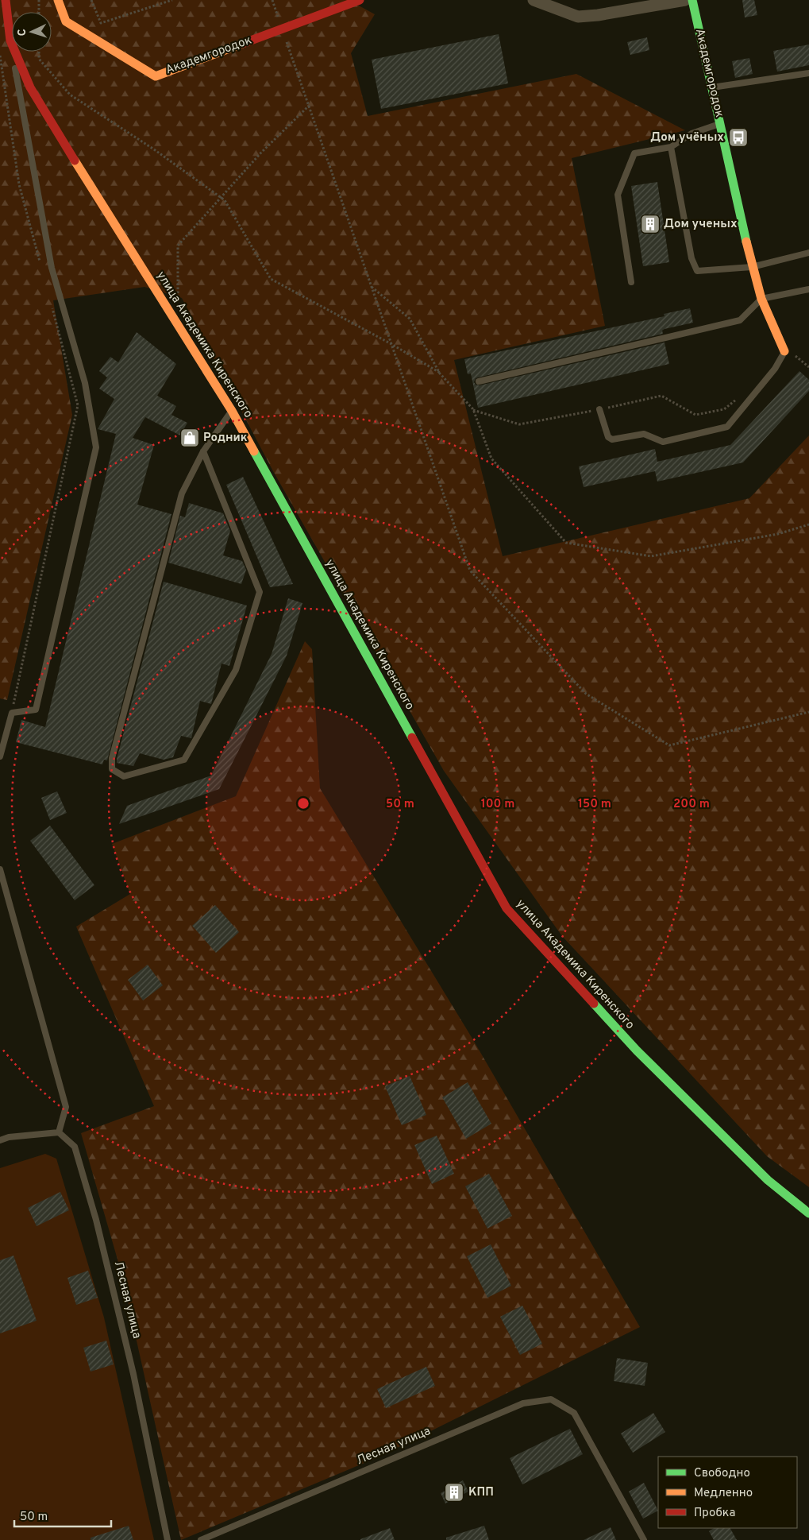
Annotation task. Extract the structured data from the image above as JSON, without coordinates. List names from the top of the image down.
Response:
{
  "streets": {
    "main road": ["Академгородок", "улица Академика Киренского"],
    "lane": ["Лесная улица"]
  },
  "places": {
    "bus stop": ["Дом учёных"],
    "building": ["Дом ученых", "КПП"],
    "shop": ["Родник"]
  },
  "legend": ["Свободно", "Медленно", "Пробка"],
  "scale_bar": "50 m",
  "north": "left",
  "rings": [
    "50 m",
    "100 m",
    "150 m",
    "200 m"
  ]
}
